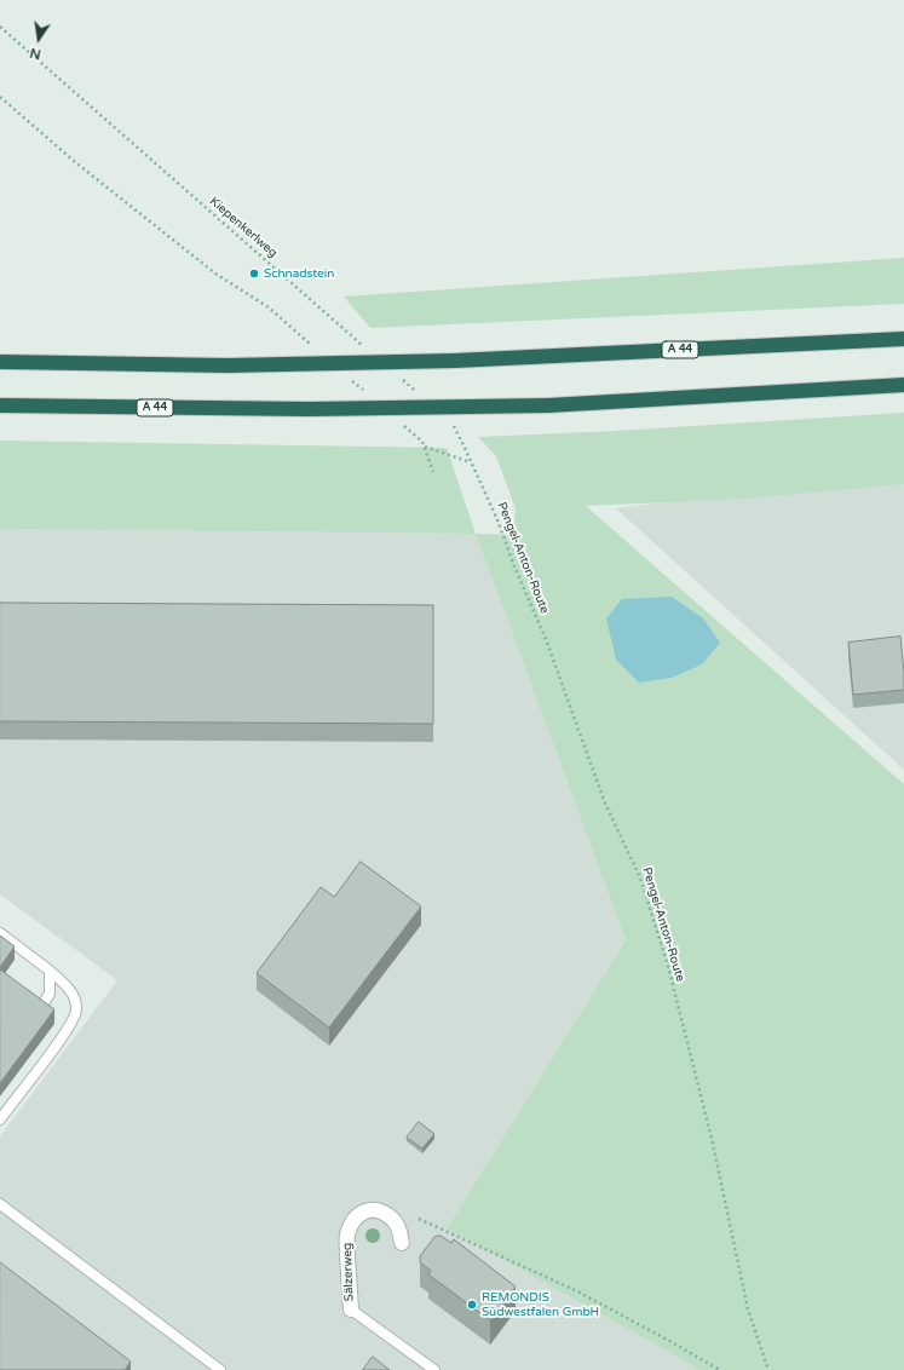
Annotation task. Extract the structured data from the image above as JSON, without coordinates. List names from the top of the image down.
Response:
{
  "streets": {
    "highway": ["A 44"],
    "street": ["Sälzerweg"],
    "path": ["Kiepenkerlweg", "Pengel-Anton-Route"]
  },
  "places": ["Schnadstein", "REMONDIS Südwestfalen GmbH"],
  "north": "bottom"
}
